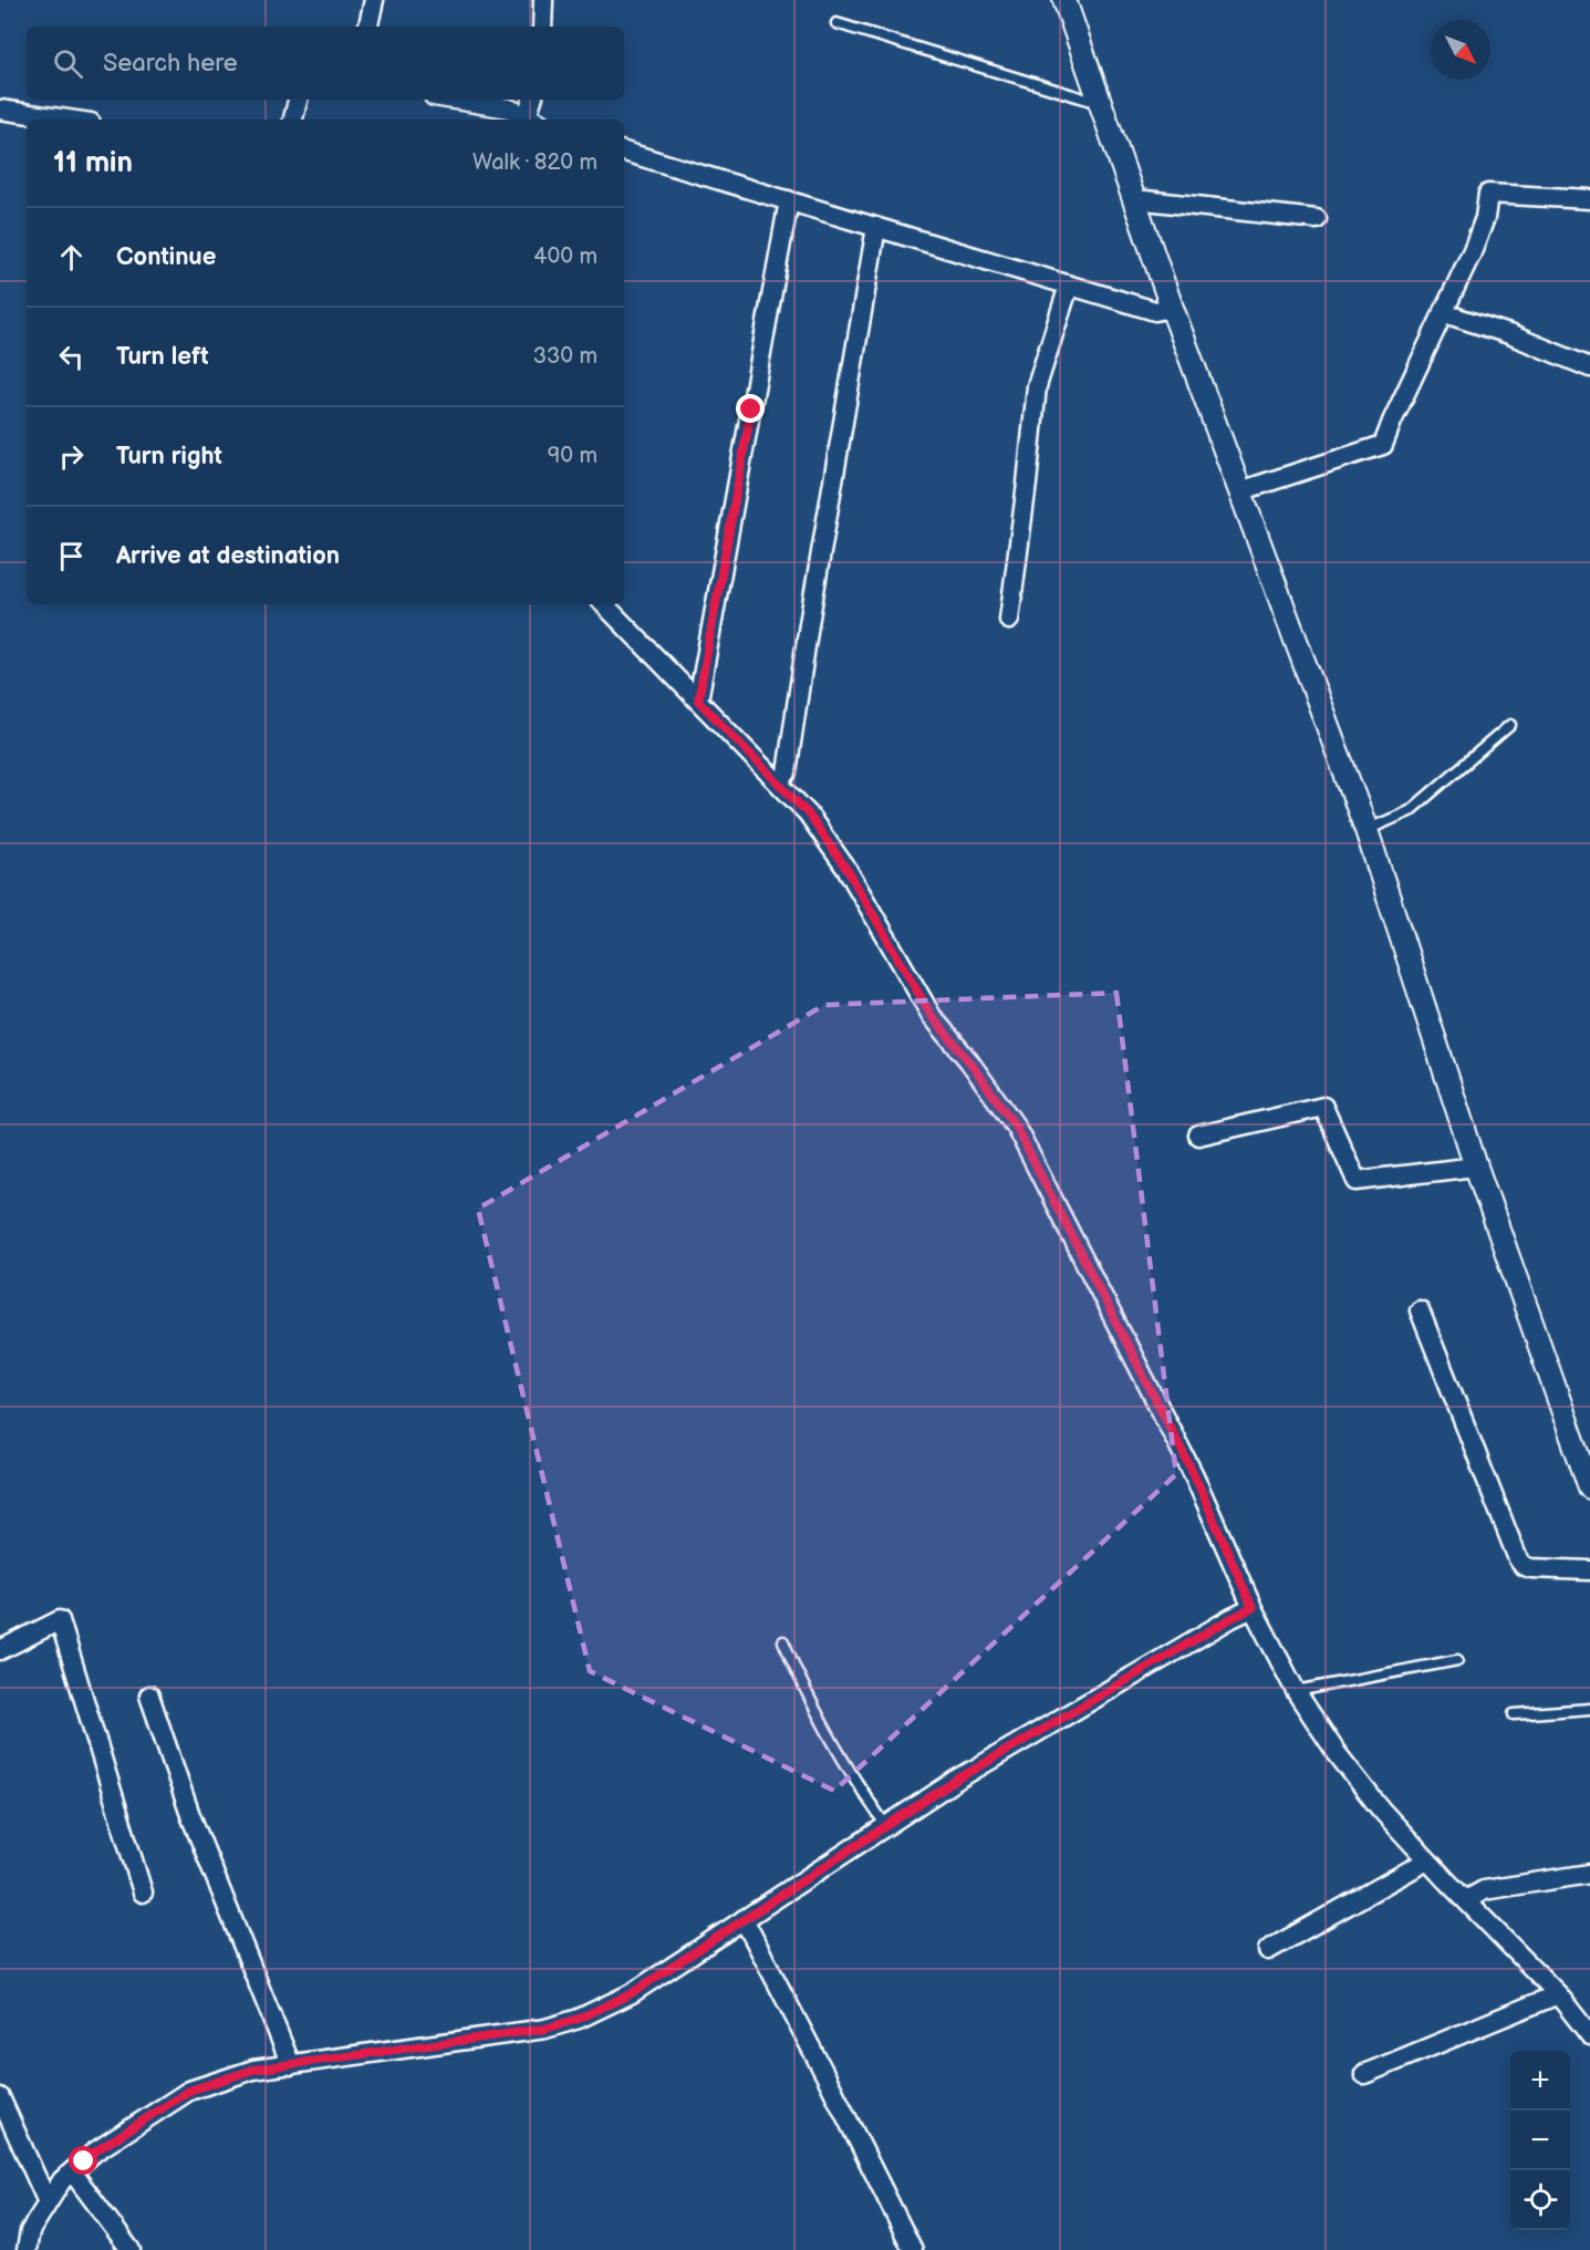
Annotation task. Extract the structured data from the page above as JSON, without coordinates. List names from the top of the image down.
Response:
{
  "north": "bottom right",
  "page": {
    "search": "Search here",
    "heading": ["11 min", "Walk · 820 m"],
    "list": [
      ["Continue", "400 m"],
      ["Turn left", "330 m"],
      ["Turn right", "90 m"],
      "Arrive at destination"
    ],
    "map_buttons": ["+", "−"]
  }
}
